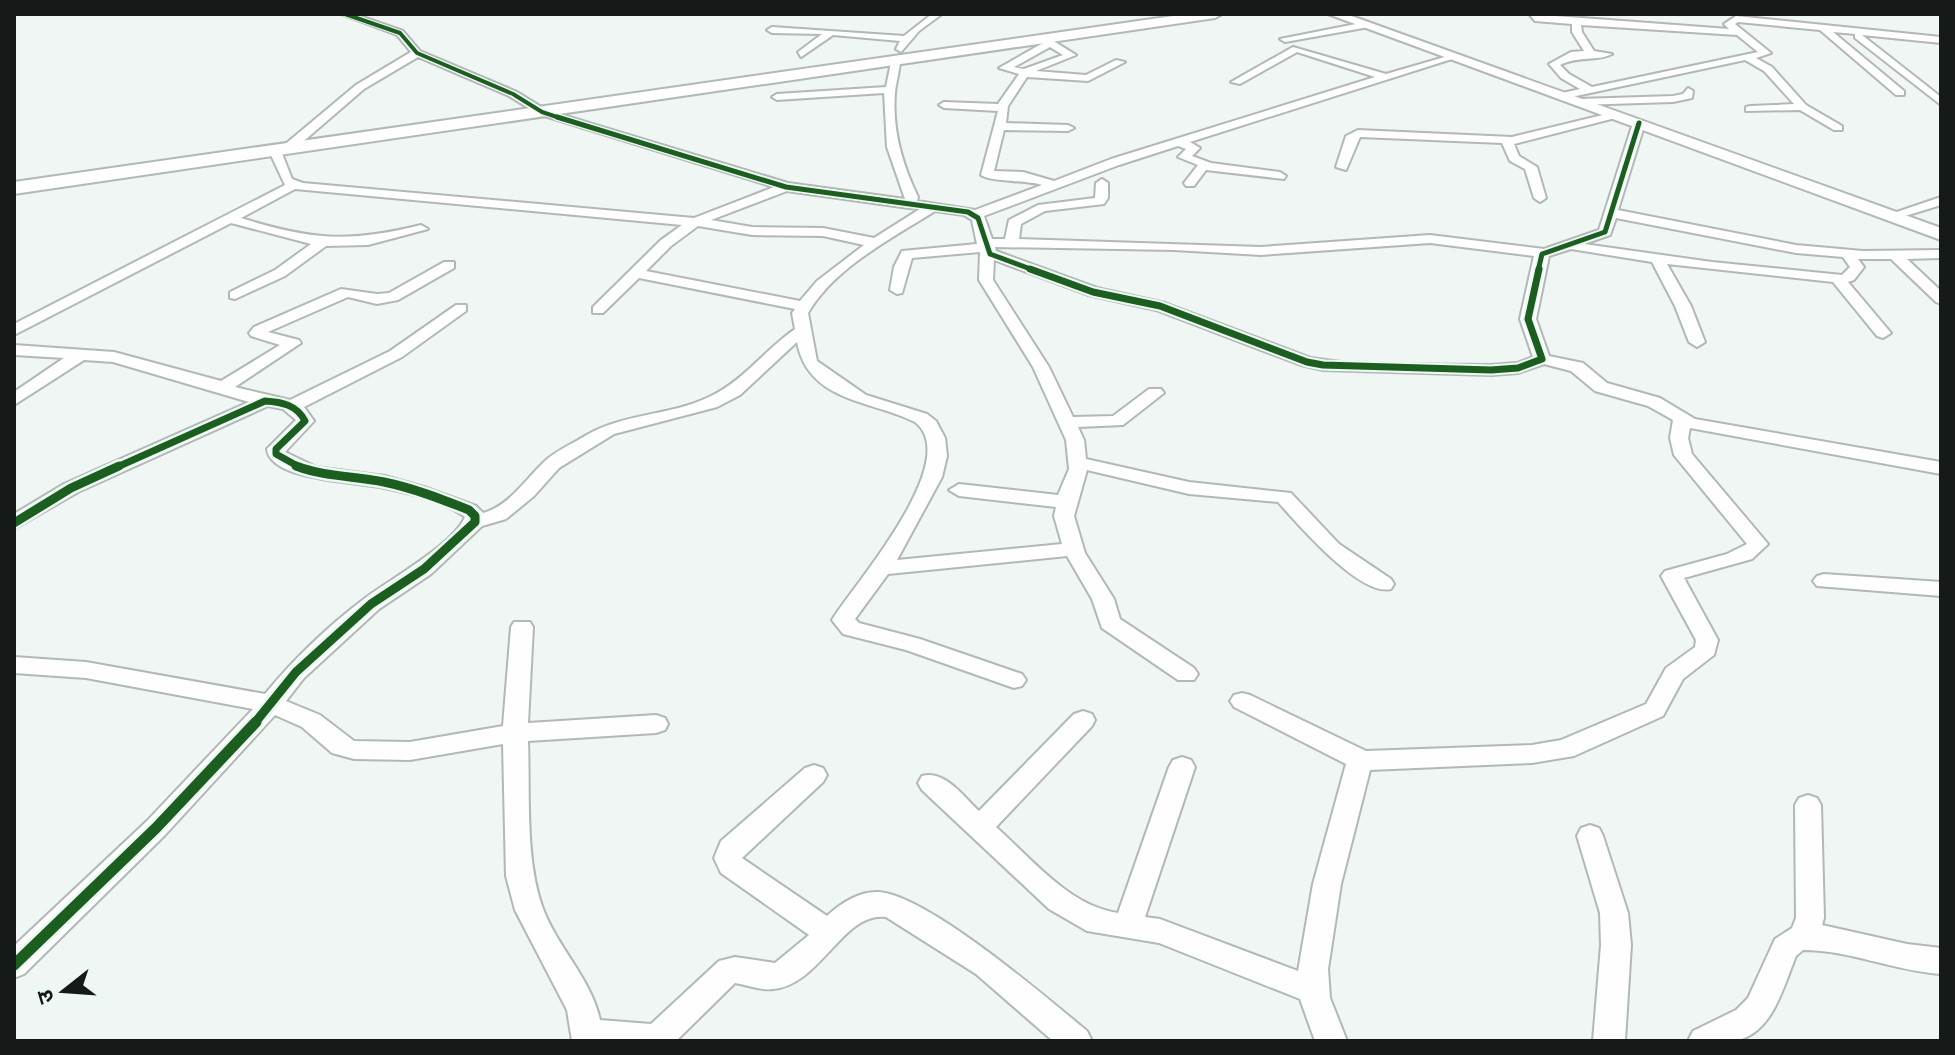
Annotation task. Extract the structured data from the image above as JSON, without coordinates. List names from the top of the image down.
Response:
{
  "north": "left"
}
